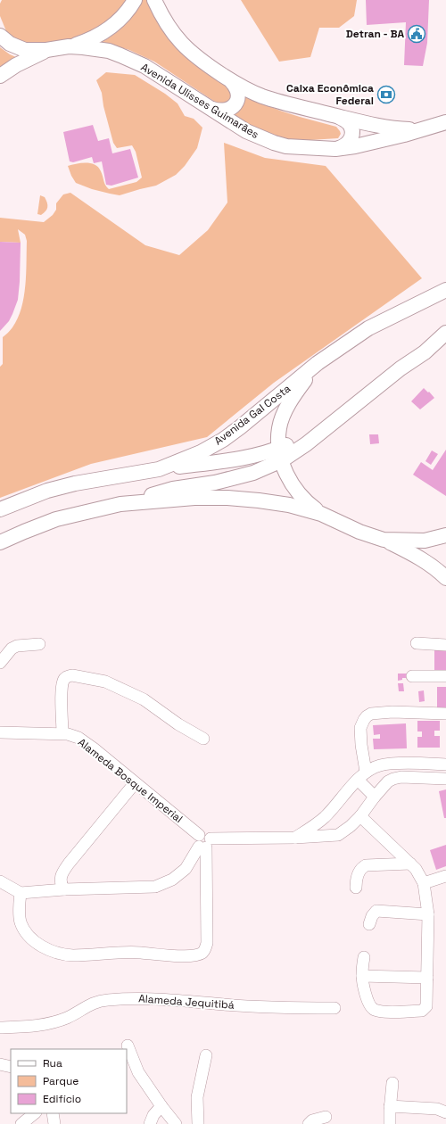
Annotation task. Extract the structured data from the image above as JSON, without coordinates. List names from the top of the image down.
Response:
{
  "streets": {
    "main road": ["Avenida Ulisses Guimarães", "Avenida Gal Costa"],
    "street": ["Alameda Bosque Imperial", "Alameda Jequitibá"]
  },
  "places": {
    "public building": ["Detran - BA"],
    "bank": ["Caixa Econômica Federal"]
  },
  "legend": ["Rua", "Parque", "Edifício"]
}
